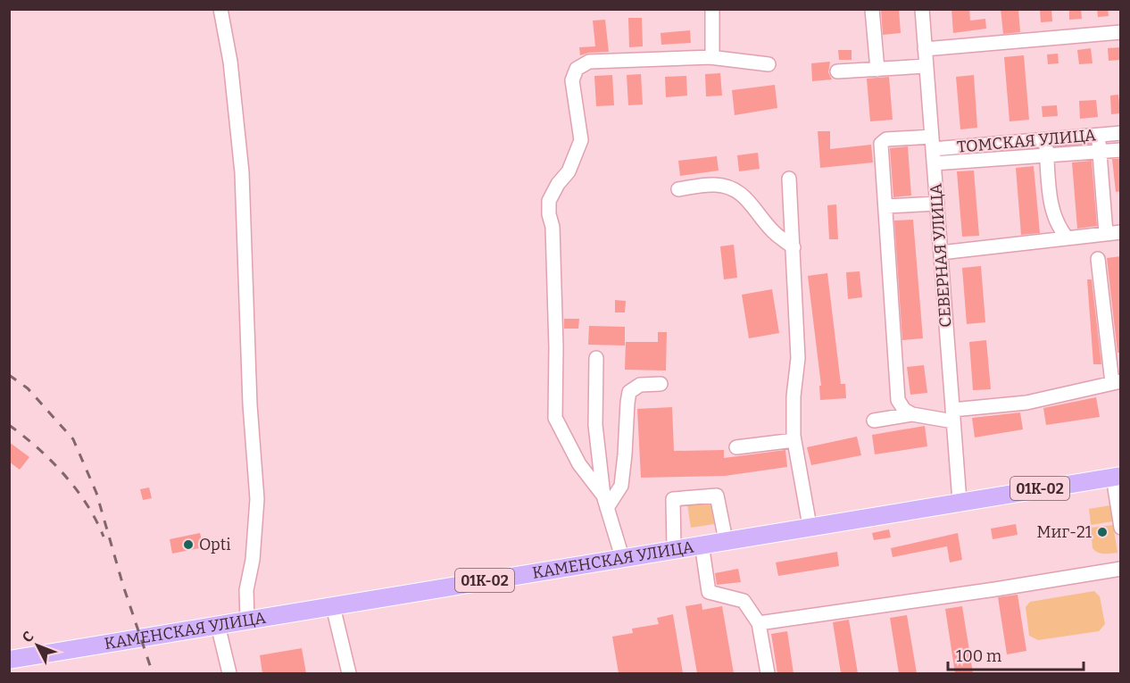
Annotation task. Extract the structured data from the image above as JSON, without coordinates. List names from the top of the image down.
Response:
{
  "streets": {
    "main road": ["01К-02", "КАМЕНСКАЯ УЛИЦА"],
    "street": ["ТОМСКАЯ УЛИЦА", "СЕВЕРНАЯ УЛИЦА"]
  },
  "crossings": [
    ["ТОМСКАЯ УЛИЦА", "СЕВЕРНАЯ УЛИЦА"],
    ["СЕВЕРНАЯ УЛИЦА", "КАМЕНСКАЯ УЛИЦА"]
  ],
  "places": ["Миг-21", "Opti"],
  "scale_bar": "100 m",
  "north": "top left"
}
